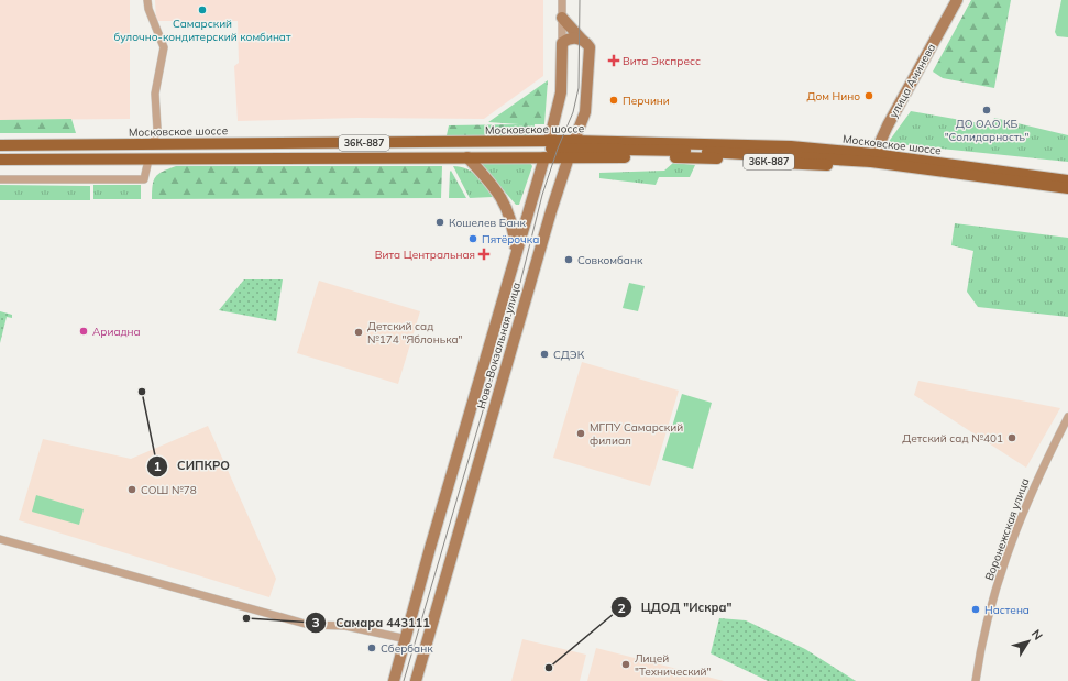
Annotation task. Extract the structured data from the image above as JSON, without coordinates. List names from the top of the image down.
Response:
{
  "streets": {
    "main road": [
      "улица Аминева",
      "Московское шоссе",
      "36К-887",
      "Ново-Вокзальная улица"
    ],
    "street": ["Воронежская улица"]
  },
  "crossings": [
    ["улица Аминева", "Московское шоссе"],
    ["Московское шоссе", "Ново-Вокзальная улица"]
  ],
  "places": {
    "other": [
      "Самарский булочно-кондитерский комбинат",
      "Дом Нино",
      "Перчини",
      "ДО ОАО КБ \"Солидарность\"",
      "Кошелев Банк",
      "Пятёрочка",
      "Совкомбанк",
      "Ариадна",
      "Детский сад №174 \"Яблонька\"",
      "СДЭК",
      "СИПКРО",
      "МГПУ Самарский филиал",
      "Детский сад №401",
      "СОШ №78",
      "Настена",
      "Самара 443111",
      "Сбербанк",
      "Лицей \"Технический\"",
      "ЦДОД \"Искра\""
    ],
    "health": ["Вита Экспресс", "Вита Центральная"]
  },
  "north": "top right"
}
